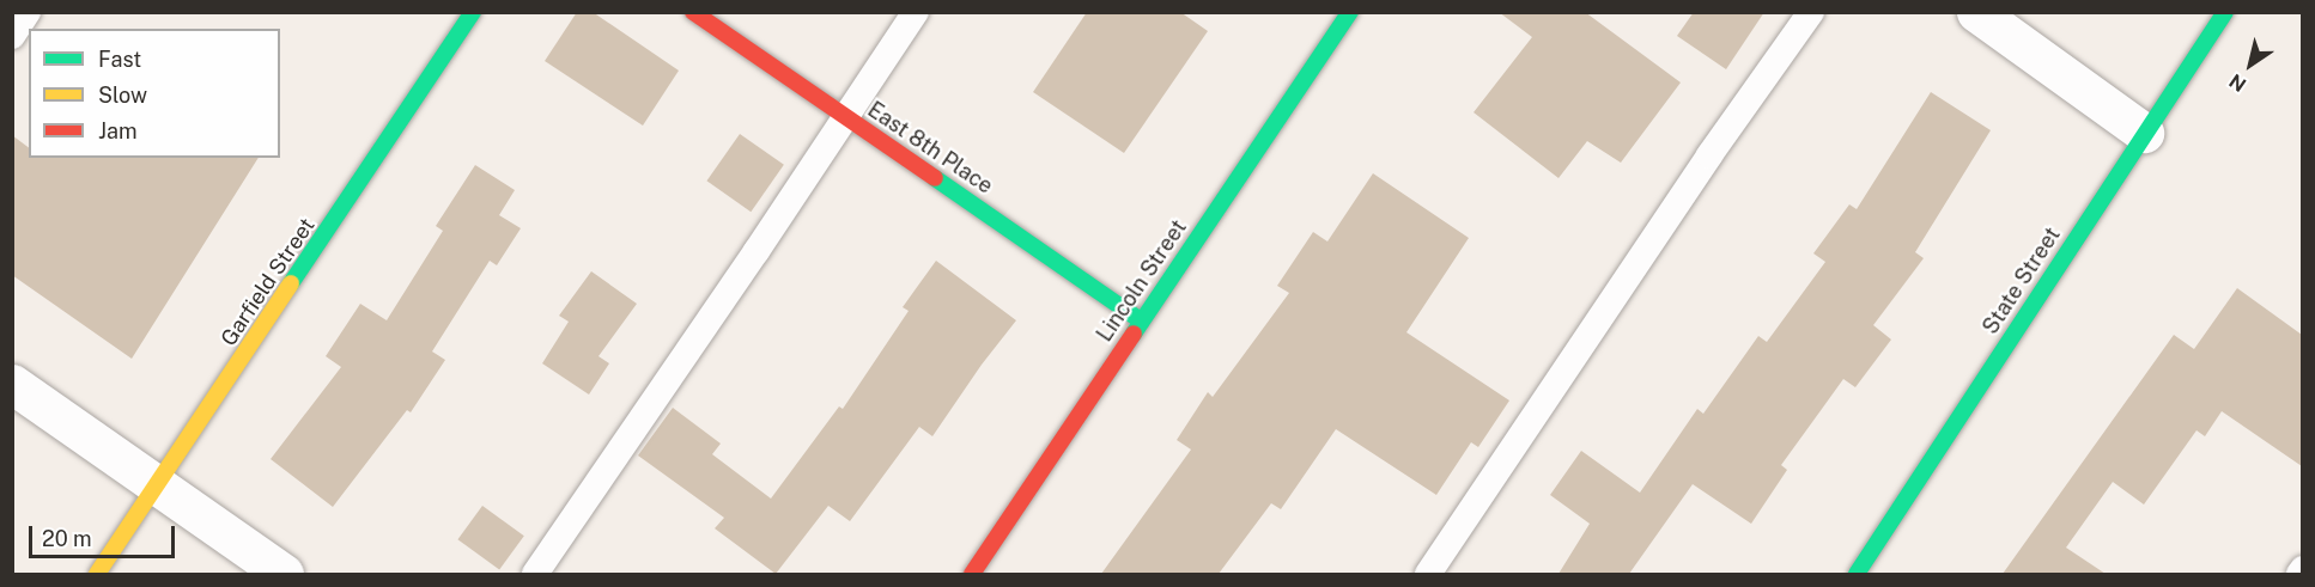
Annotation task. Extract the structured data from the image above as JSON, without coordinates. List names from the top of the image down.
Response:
{
  "streets": {
    "street": [
      "East 8th Place",
      "Lincoln Street",
      "State Street",
      "Garfield Street"
    ]
  },
  "crossings": [
    ["East 8th Place", "Lincoln Street"]
  ],
  "legend": ["Fast", "Slow", "Jam"],
  "scale_bar": "20 m",
  "north": "bottom left"
}
